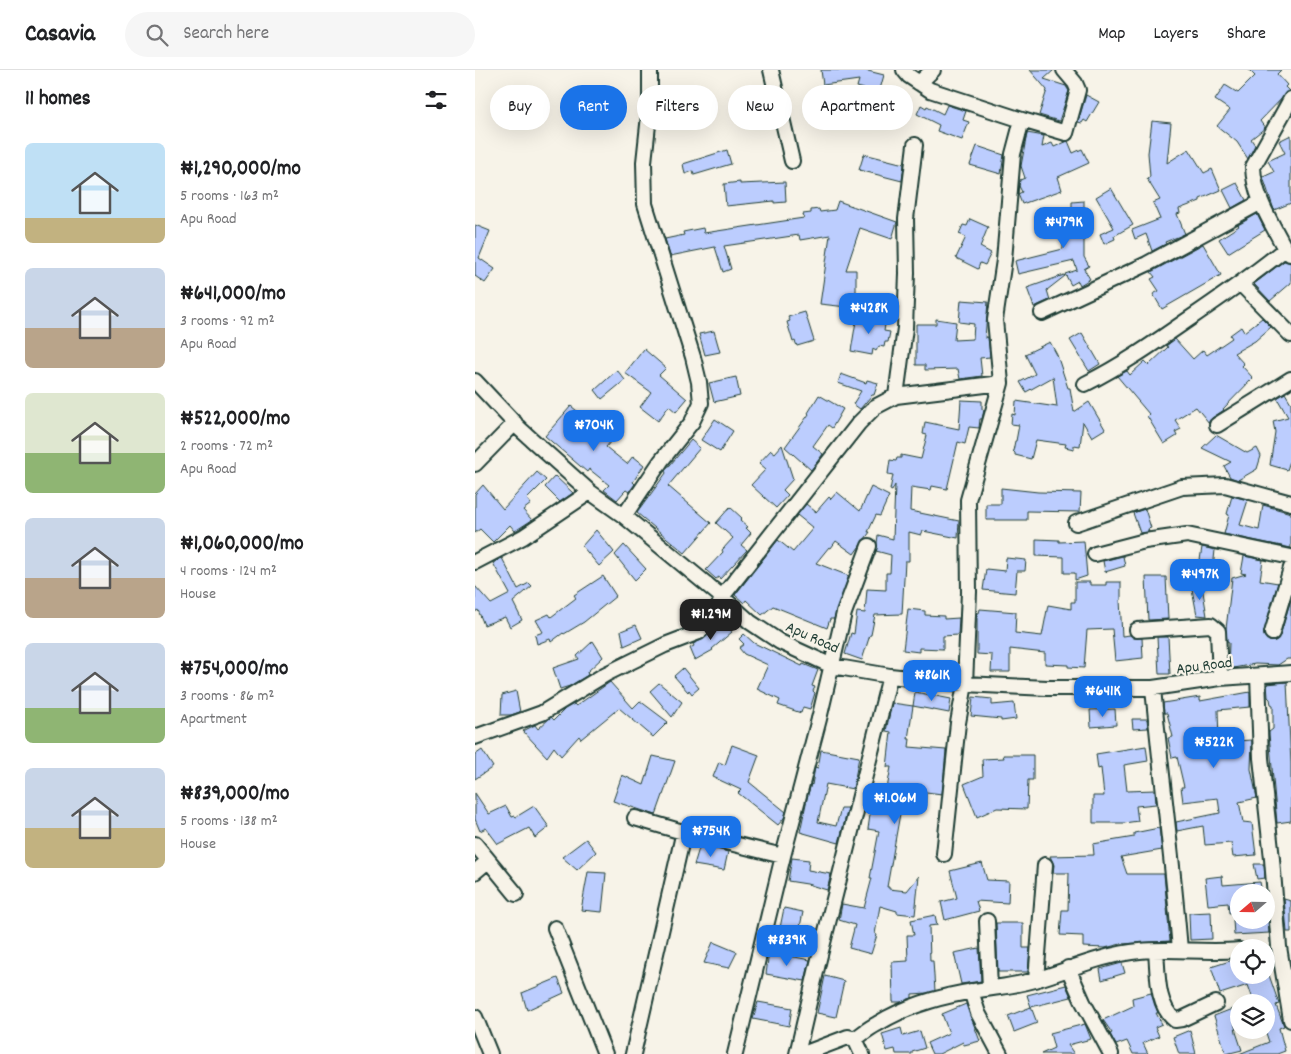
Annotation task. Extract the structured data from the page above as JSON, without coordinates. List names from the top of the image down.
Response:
{
  "streets": {
    "street": ["Apu Road"]
  },
  "north": "left",
  "page": {
    "header": "Casavia",
    "search": "Search here",
    "nav": ["Map", "Layers", "Share"],
    "heading": "11 homes",
    "chip": [
      "Buy",
      "Rent",
      "Filters",
      "New",
      "Apartment"
    ],
    "list": [
      {
        "name": "₦1,290,000/mo",
        "note": "5 rooms · 163 m² · Apu Road"
      },
      {
        "name": "₦641,000/mo",
        "note": "3 rooms · 92 m² · Apu Road"
      },
      {
        "name": "₦522,000/mo",
        "note": "2 rooms · 72 m² · Apu Road"
      },
      {
        "name": "₦1,060,000/mo",
        "note": "4 rooms · 124 m² · House"
      },
      {
        "name": "₦754,000/mo",
        "note": "3 rooms · 86 m² · Apartment"
      },
      {
        "name": "₦839,000/mo",
        "note": "5 rooms · 138 m² · House"
      }
    ],
    "price": [
      "₦479K",
      "₦428K",
      "₦704K",
      "₦497K",
      "₦1.29M",
      "₦861K",
      "₦641K",
      "₦522K",
      "₦1.06M",
      "₦754K",
      "₦839K"
    ]
  }
}
